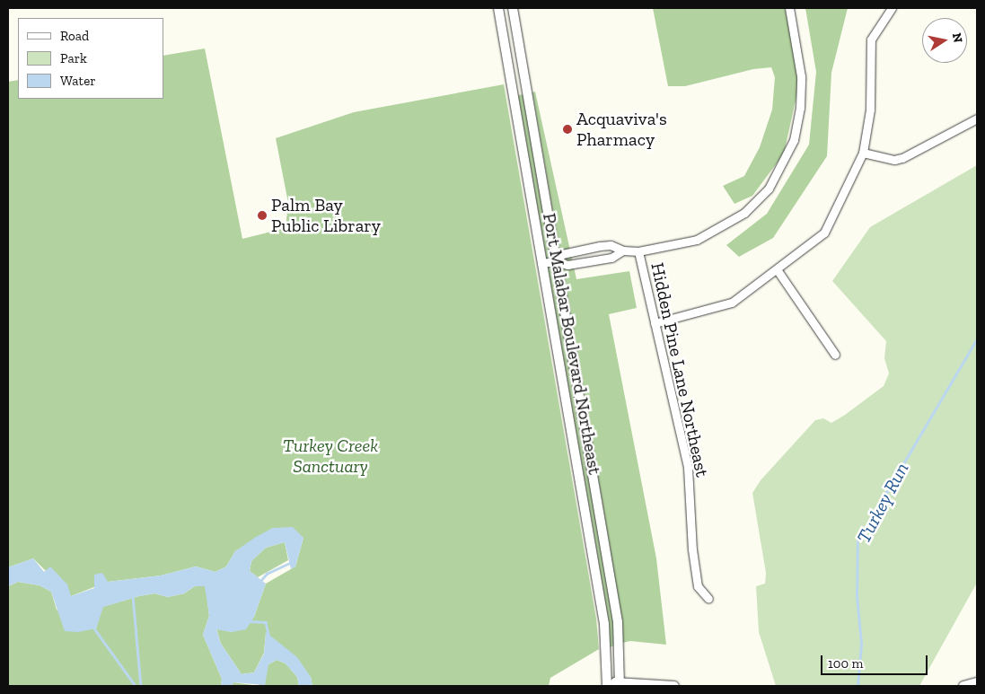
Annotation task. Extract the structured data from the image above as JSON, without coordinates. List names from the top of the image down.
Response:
{
  "streets": {
    "street": ["Port Malabar Boulevard Northeast", "Hidden Pine Lane Northeast"]
  },
  "water": ["Turkey Run"],
  "parks": ["Turkey Creek Sanctuary"],
  "places": ["Acquaviva's Pharmacy", "Palm Bay Public Library"],
  "legend": ["Road", "Park", "Water"],
  "scale_bar": "100 m",
  "north": "right"
}
